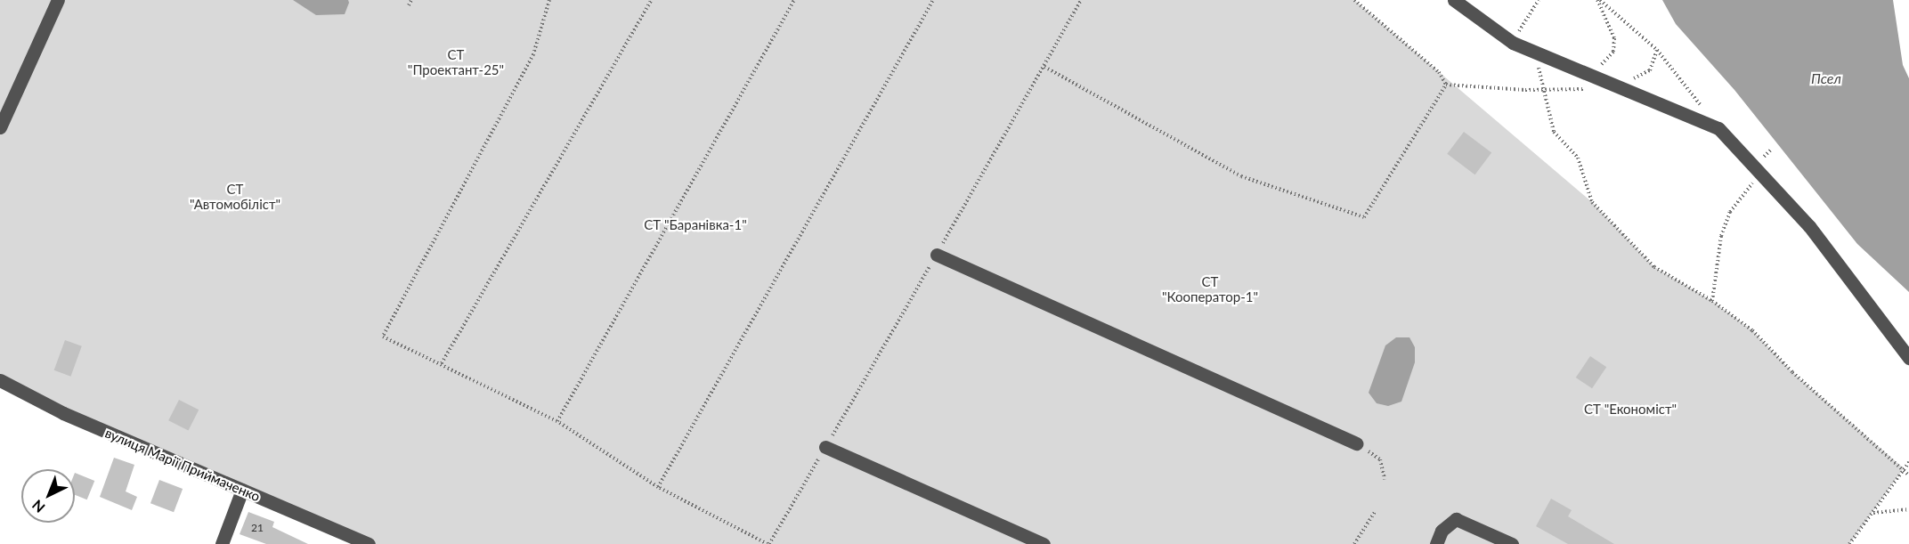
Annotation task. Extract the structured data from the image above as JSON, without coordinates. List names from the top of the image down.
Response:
{
  "streets": {
    "street": ["вулиця Марії Приймаченко"]
  },
  "water": ["Псел"],
  "parks": [
    "СТ \"Проектант-25\"",
    "СТ \"Автомобіліст\"",
    "СТ \"Баранівка-1\"",
    "СТ \"Кооператор-1\"",
    "СТ \"Економіст\""
  ],
  "house_numbers": ["21"],
  "north": "bottom left"
}
